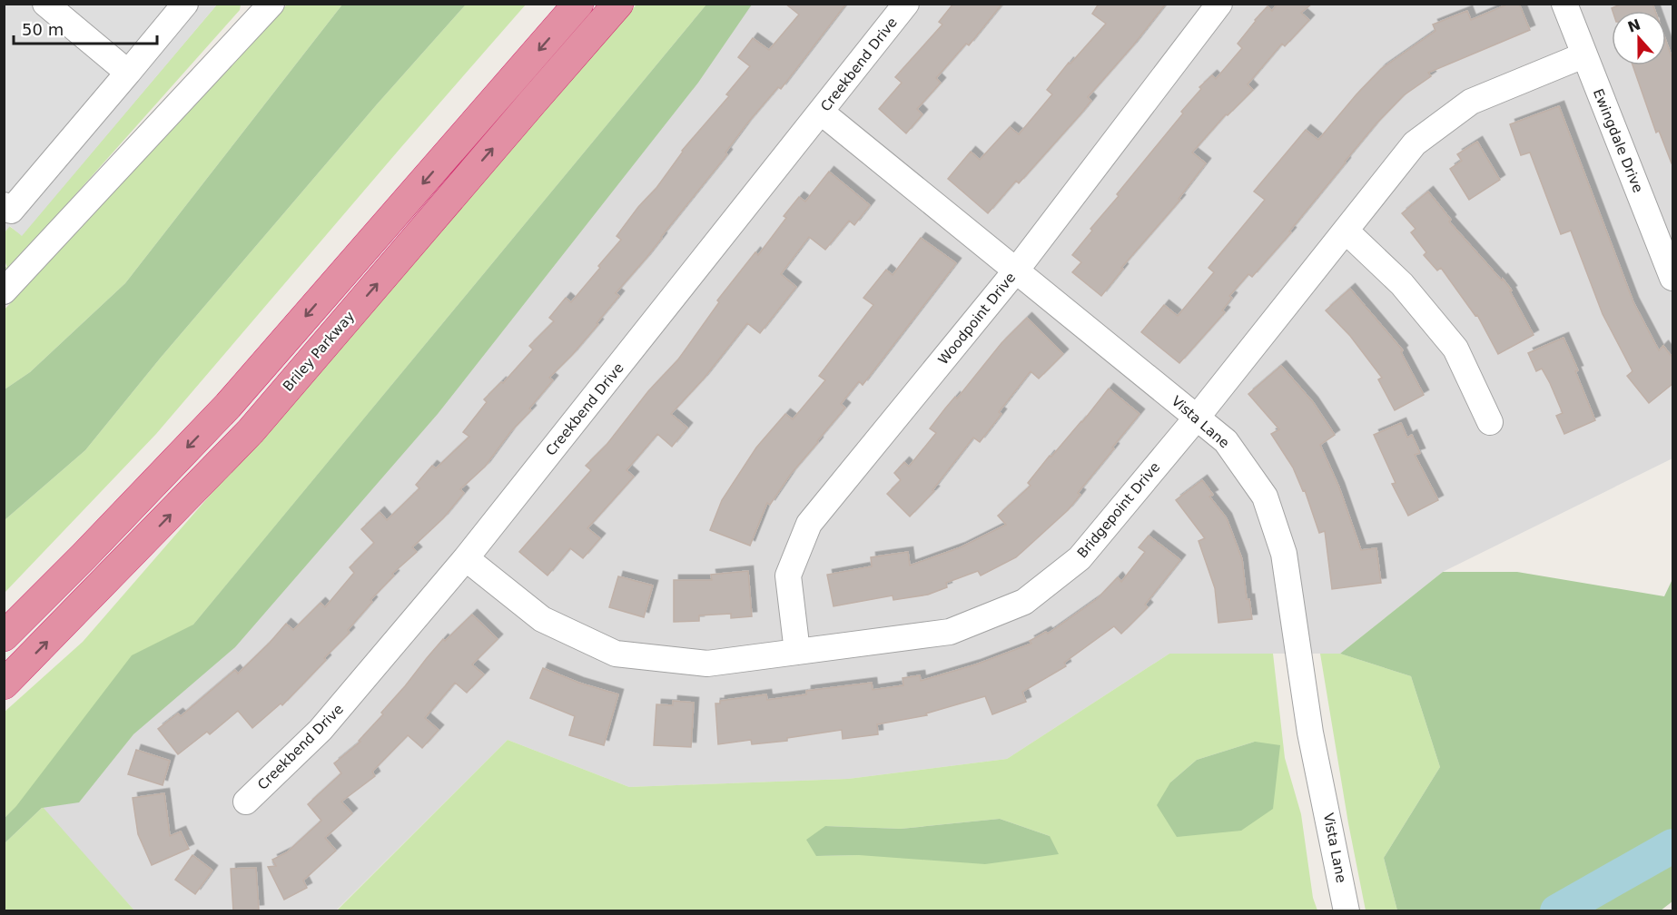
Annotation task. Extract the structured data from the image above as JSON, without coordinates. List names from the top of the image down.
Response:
{
  "streets": {
    "highway": ["Briley Parkway"],
    "street": [
      "Creekbend Drive",
      "Ewingdale Drive",
      "Woodpoint Drive",
      "Vista Lane",
      "Bridgepoint Drive"
    ]
  },
  "crossings": [
    ["Creekbend Drive", "Vista Lane"],
    ["Creekbend Drive", "Bridgepoint Drive"],
    ["Ewingdale Drive", "Bridgepoint Drive"],
    ["Woodpoint Drive", "Vista Lane"],
    ["Woodpoint Drive", "Bridgepoint Drive"],
    ["Vista Lane", "Bridgepoint Drive"]
  ],
  "scale_bar": "50 m",
  "north": "top"
}
